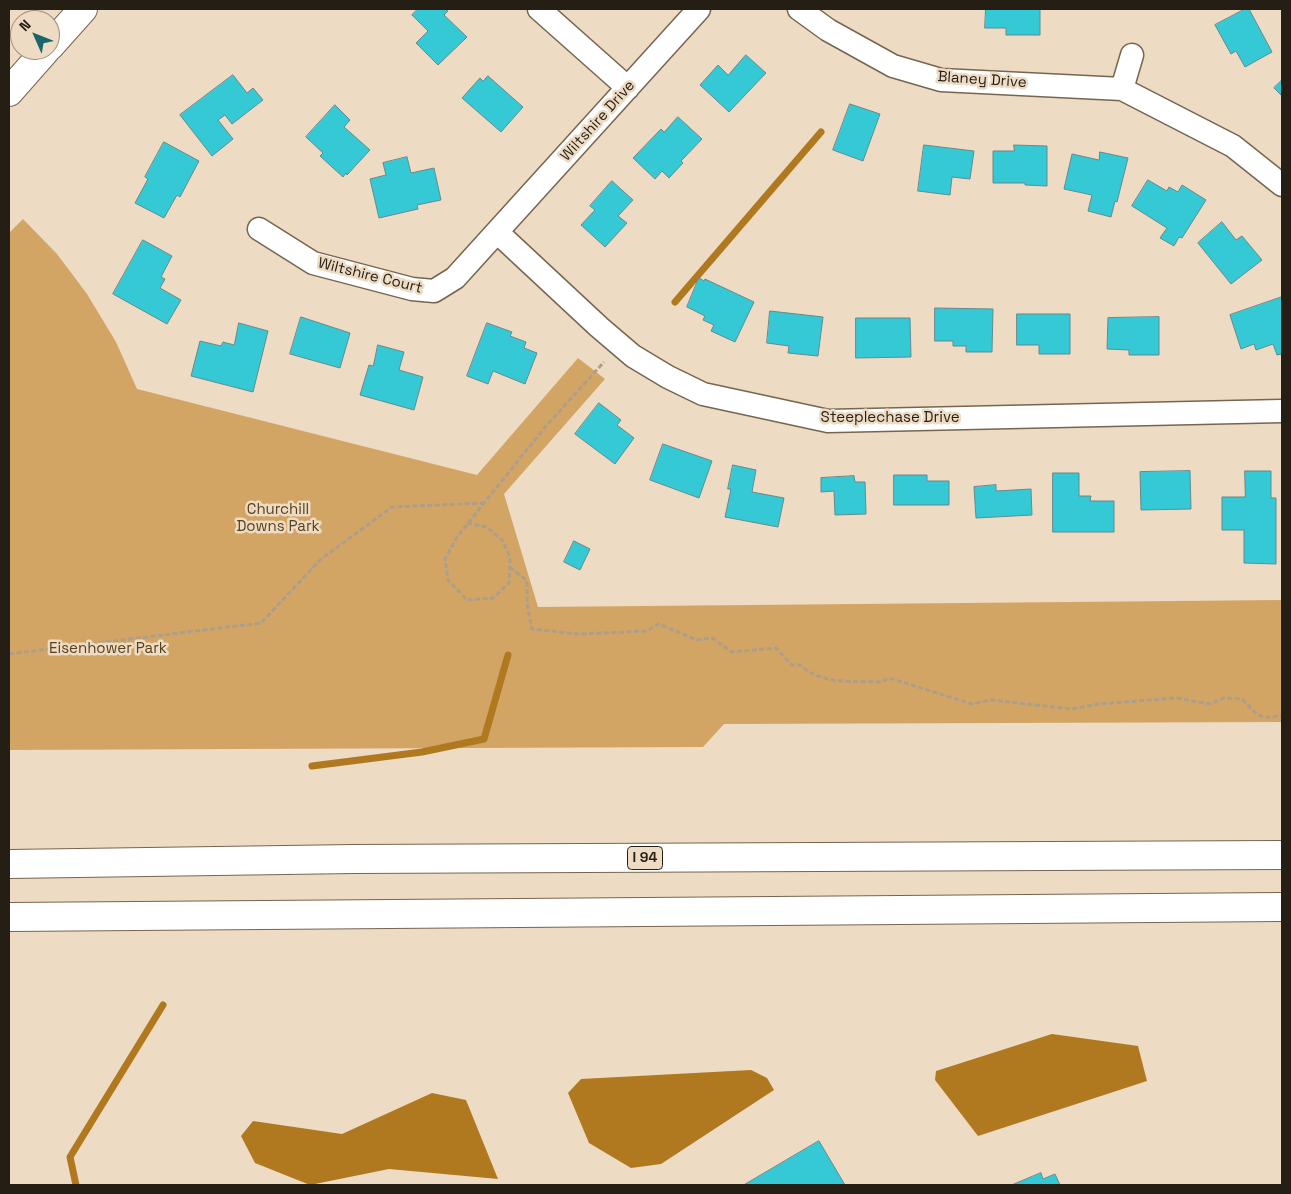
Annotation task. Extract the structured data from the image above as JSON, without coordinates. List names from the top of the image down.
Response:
{
  "streets": {
    "main road": ["I 94"],
    "street": [
      "Blaney Drive",
      "Wiltshire Drive",
      "Wiltshire Court",
      "Steeplechase Drive"
    ]
  },
  "crossings": [
    ["Wiltshire Drive", "Wiltshire Court"],
    ["Wiltshire Drive", "Steeplechase Drive"],
    ["Wiltshire Court", "Steeplechase Drive"]
  ],
  "parks": ["Churchill Downs Park", "Eisenhower Park"],
  "north": "top left"
}
